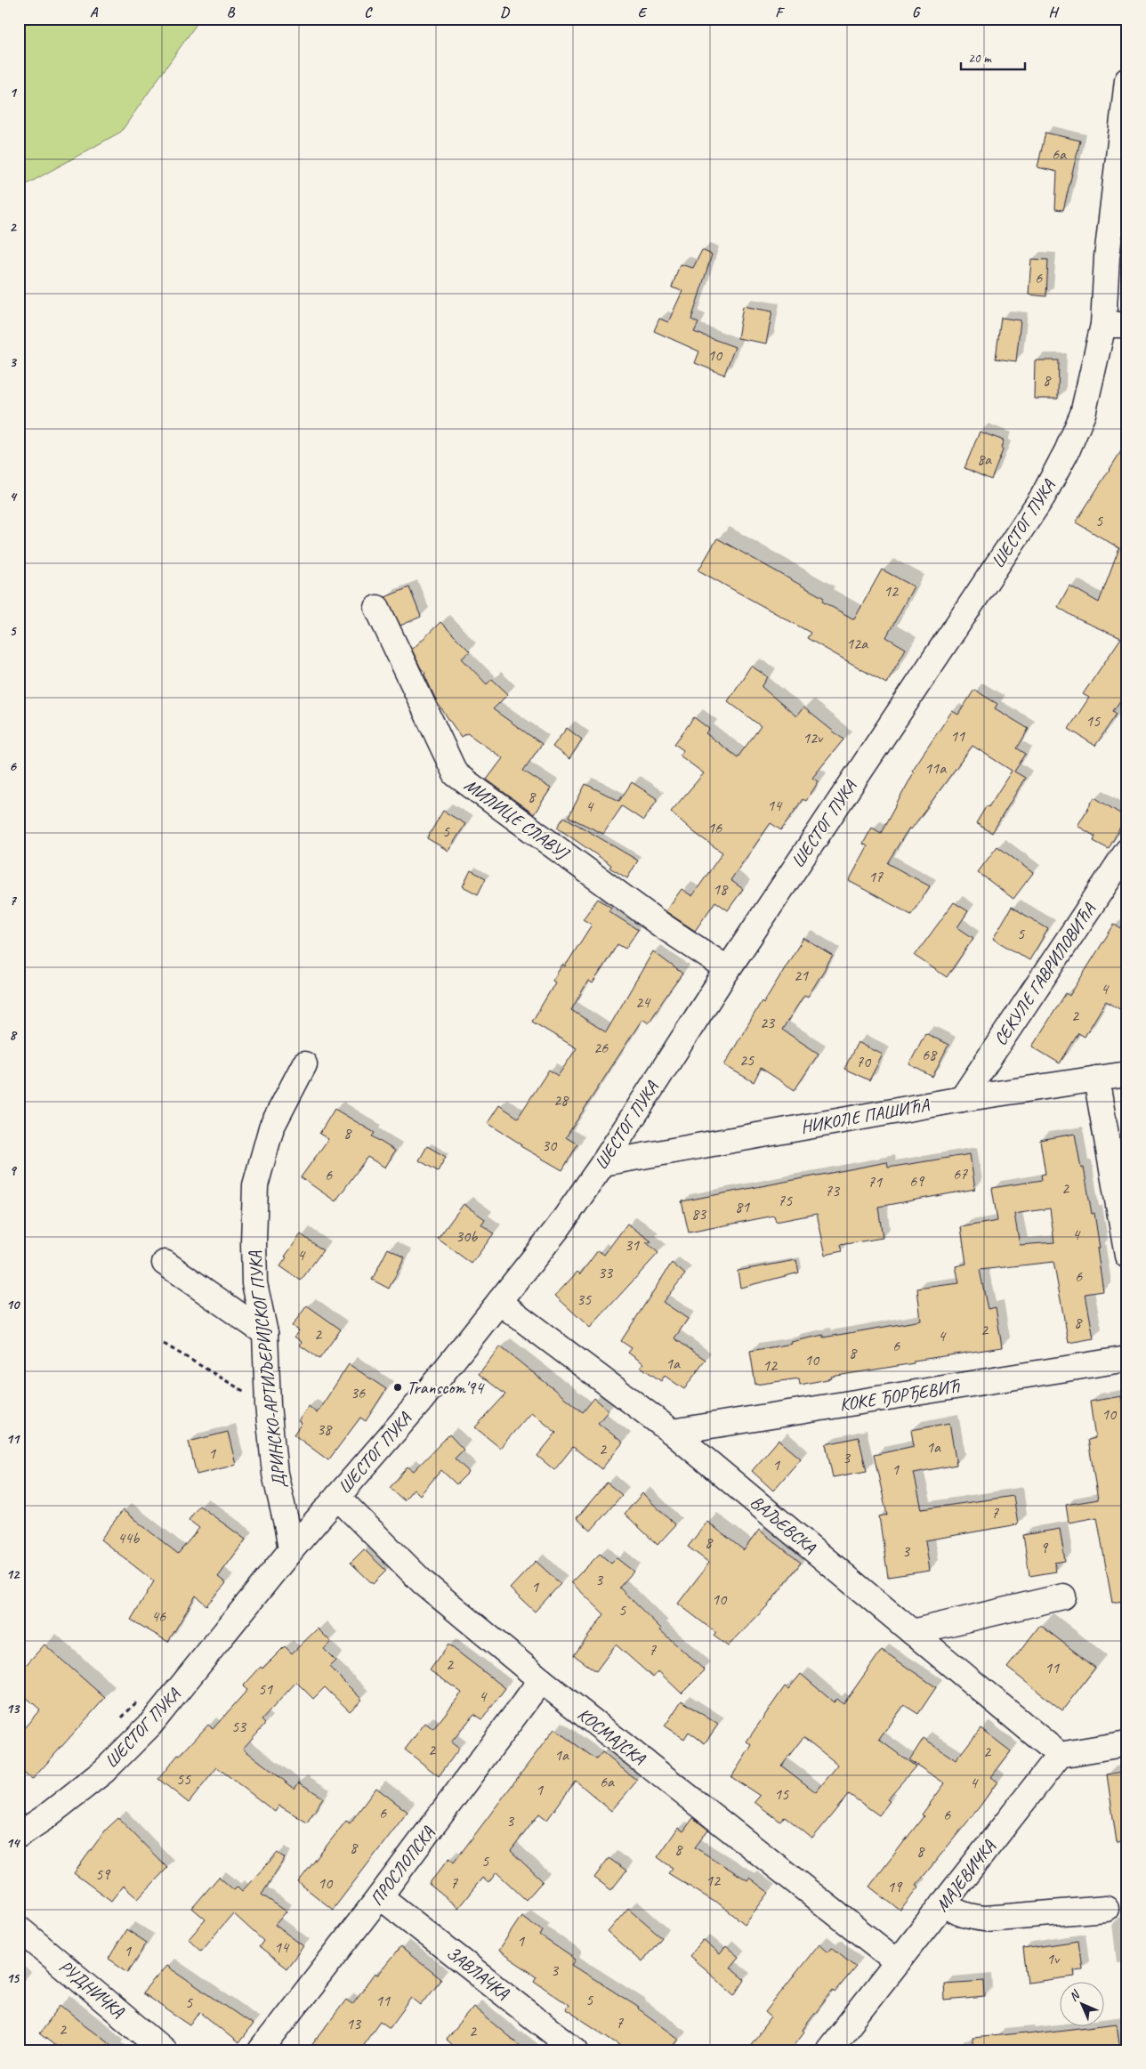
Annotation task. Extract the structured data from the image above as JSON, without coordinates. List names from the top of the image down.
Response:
{
  "streets": {
    "street": [
      "ШЕСТОГ ПУКА",
      "МИЛИЦЕ СЛАВУЈ",
      "СЕКУЛЕ ГАВРИЛОВИЋА",
      "НИКОЛЕ ПАШИЋА",
      "ДРИНСКО-АРТИЉЕРИЈСКОГ ПУКА",
      "КОКЕ ЂОРЂЕВИЋ",
      "ВАЉЕВСКА",
      "КОСМАЈСКА",
      "ПРОСЛОПСКА",
      "МАЈЕВИЧКА",
      "ЗАВЛАЧКА",
      "РУДНИЧКА"
    ]
  },
  "crossings": [
    ["ШЕСТОГ ПУКА", "МИЛИЦЕ СЛАВУЈ"],
    ["ШЕСТОГ ПУКА", "НИКОЛЕ ПАШИЋА"],
    ["ШЕСТОГ ПУКА", "ДРИНСКО-АРТИЉЕРИЈСКОГ ПУКА"],
    ["ШЕСТОГ ПУКА", "ВАЉЕВСКА"],
    ["ШЕСТОГ ПУКА", "КОСМАЈСКА"],
    ["СЕКУЛЕ ГАВРИЛОВИЋА", "НИКОЛЕ ПАШИЋА"],
    ["КОКЕ ЂОРЂЕВИЋ", "ВАЉЕВСКА"],
    ["ВАЉЕВСКА", "МАЈЕВИЧКА"],
    ["КОСМАЈСКА", "ПРОСЛОПСКА"],
    ["КОСМАЈСКА", "МАЈЕВИЧКА"],
    ["ПРОСЛОПСКА", "ЗАВЛАЧКА"]
  ],
  "places": ["Transcom'94"],
  "house_numbers": [
    "6a",
    "6",
    "10",
    "8",
    "8a",
    "5",
    "12",
    "12a",
    "15",
    "11",
    "12v",
    "11a",
    "8",
    "14",
    "4",
    "16",
    "5",
    "17",
    "18",
    "5",
    "21",
    "4",
    "24",
    "2",
    "23",
    "26",
    "68",
    "25",
    "70",
    "28",
    "8",
    "30",
    "67",
    "6",
    "69",
    "71",
    "2",
    "73",
    "75",
    "81",
    "83",
    "4",
    "30b",
    "31",
    "4",
    "33",
    "6",
    "35",
    "8",
    "2",
    "2",
    "4",
    "6",
    "8",
    "10",
    "1a",
    "12",
    "36",
    "10",
    "38",
    "1a",
    "2",
    "1",
    "3",
    "1",
    "1",
    "7",
    "44b",
    "8",
    "9",
    "3",
    "3",
    "1",
    "10",
    "5",
    "46",
    "7",
    "2",
    "11",
    "51",
    "4",
    "53",
    "2",
    "2",
    "1a",
    "55",
    "6a",
    "4",
    "1",
    "15",
    "6",
    "6",
    "3",
    "8",
    "8",
    "8",
    "5",
    "59",
    "12",
    "10",
    "7",
    "19",
    "1",
    "14",
    "1",
    "1v",
    "3",
    "5",
    "11",
    "5",
    "7",
    "13",
    "2",
    "2"
  ],
  "scale_bar": "20 m",
  "north": "top left",
  "grid": {
    "columns": [
      "A",
      "B",
      "C",
      "D",
      "E",
      "F",
      "G",
      "H"
    ],
    "rows": [
      "1",
      "2",
      "3",
      "4",
      "5",
      "6",
      "7",
      "8",
      "9",
      "10",
      "11",
      "12",
      "13",
      "14",
      "15"
    ]
  }
}
